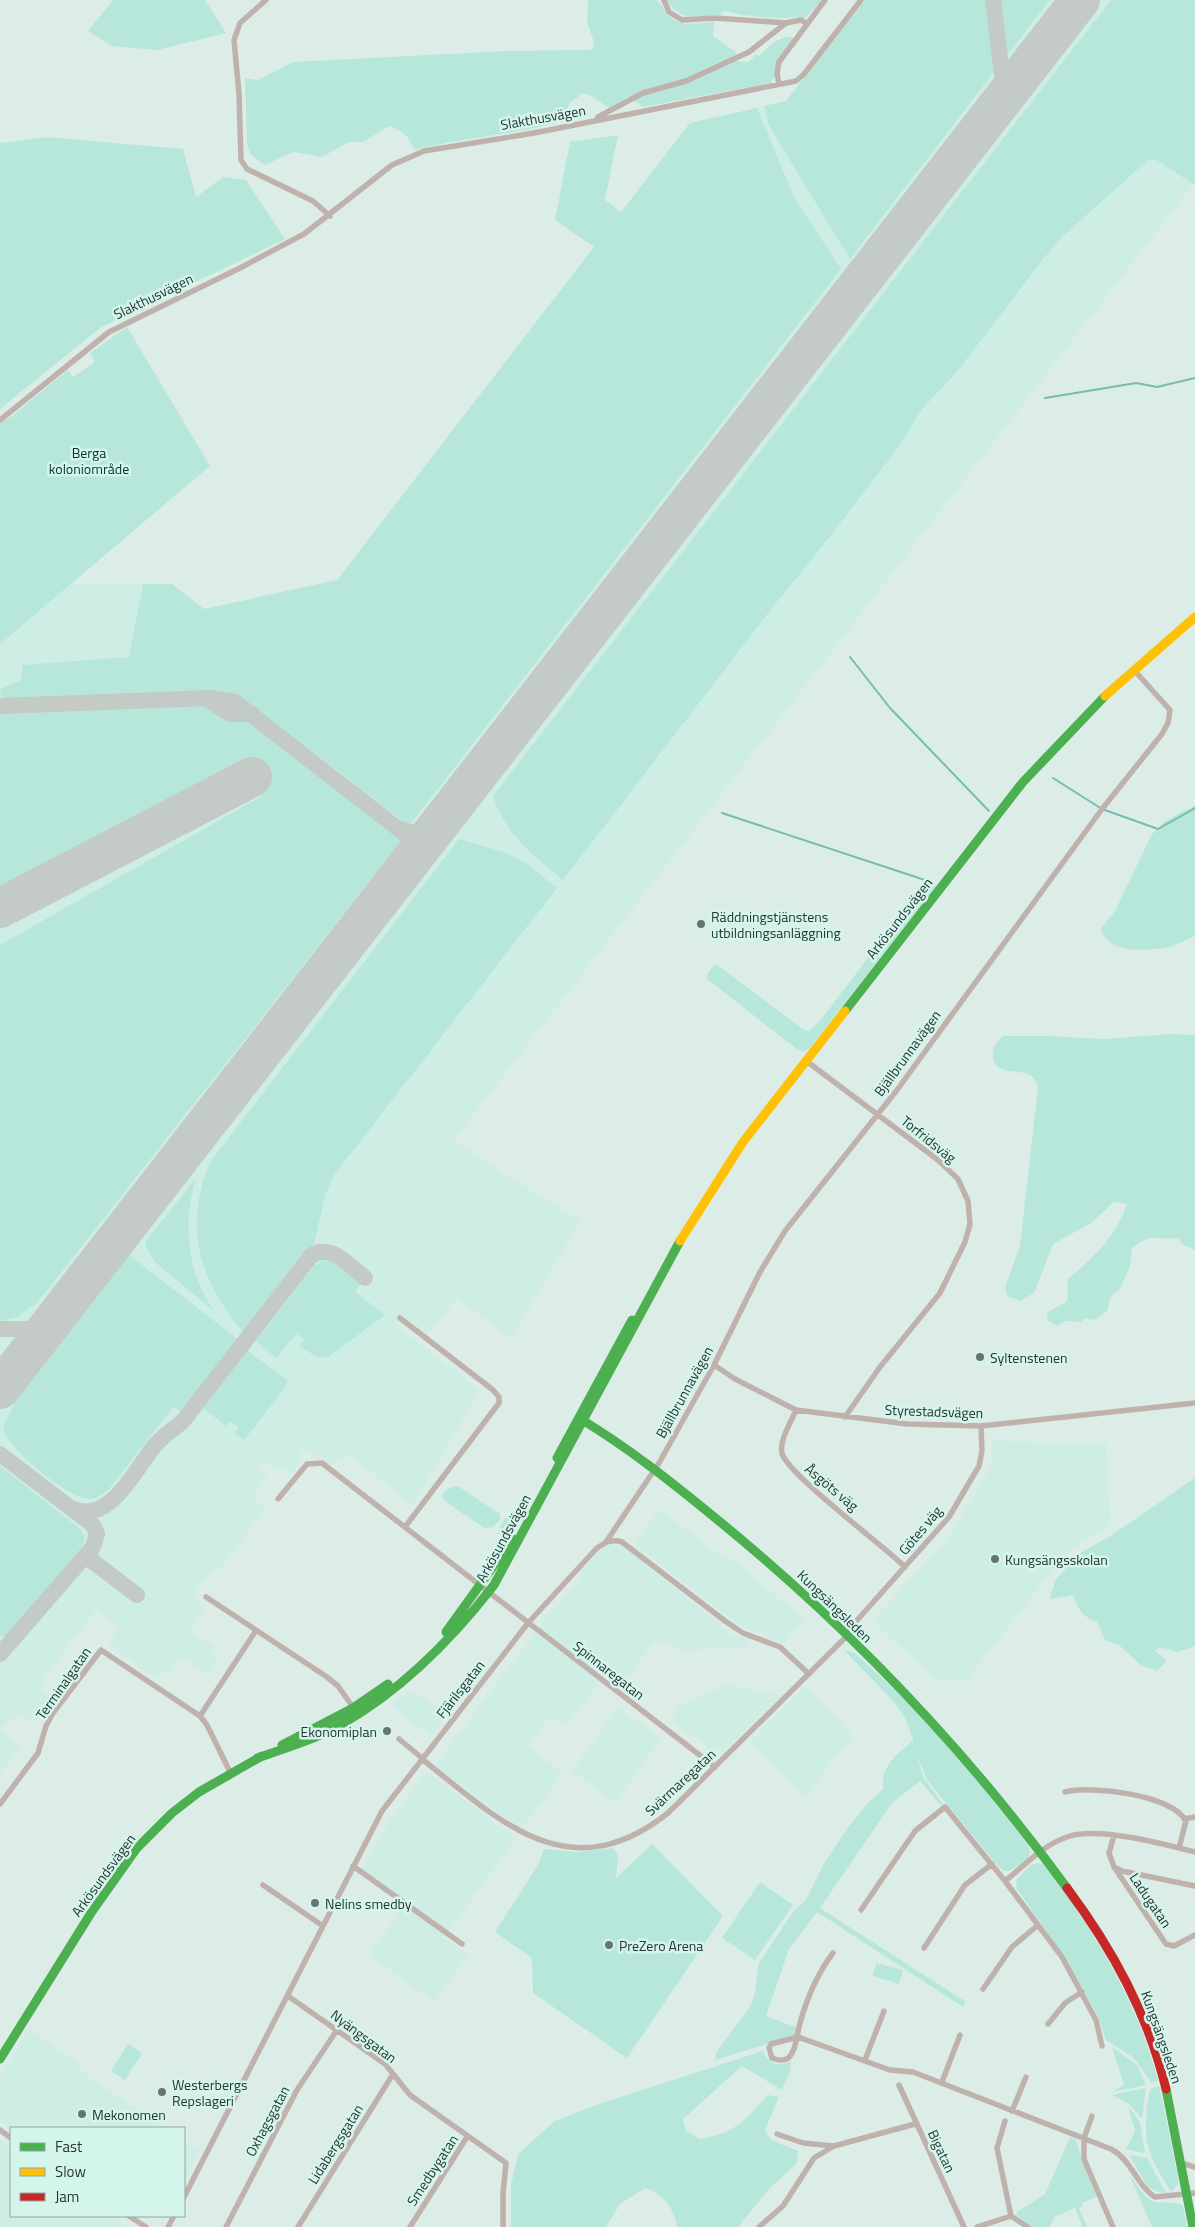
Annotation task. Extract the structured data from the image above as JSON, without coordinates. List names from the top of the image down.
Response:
{
  "streets": {
    "main road": ["Arkösundsvägen", "Kungsängsleden"],
    "street": [
      "Slakthusvägen",
      "Bjällbrunnavägen",
      "Torfridsväg",
      "Styrestadsvägen",
      "Åsgöts väg",
      "Götes väg",
      "Spinnaregatan",
      "Terminalgatan",
      "Fjärilsgatan",
      "Svärmaregatan",
      "Ladugatan",
      "Nyängsgatan",
      "Oxhagsgatan",
      "Lidabergsgatan",
      "Bigatan",
      "Smedbygatan"
    ]
  },
  "crossings": [
    ["Arkösundsvägen", "Bjällbrunnavägen"],
    ["Arkösundsvägen", "Torfridsväg"],
    ["Arkösundsvägen", "Kungsängsleden"],
    ["Arkösundsvägen", "Spinnaregatan"],
    ["Arkösundsvägen", "Terminalgatan"],
    ["Bjällbrunnavägen", "Torfridsväg"],
    ["Bjällbrunnavägen", "Styrestadsvägen"],
    ["Bjällbrunnavägen", "Kungsängsleden"],
    ["Bjällbrunnavägen", "Fjärilsgatan"],
    ["Torfridsväg", "Styrestadsvägen"],
    ["Styrestadsvägen", "Åsgöts väg"],
    ["Styrestadsvägen", "Götes väg"],
    ["Åsgöts väg", "Götes väg"],
    ["Götes väg", "Kungsängsleden"],
    ["Götes väg", "Svärmaregatan"],
    ["Kungsängsleden", "Fjärilsgatan"],
    ["Kungsängsleden", "Svärmaregatan"],
    ["Spinnaregatan", "Fjärilsgatan"],
    ["Spinnaregatan", "Svärmaregatan"],
    ["Fjärilsgatan", "Svärmaregatan"],
    ["Fjärilsgatan", "Nyängsgatan"],
    ["Nyängsgatan", "Oxhagsgatan"],
    ["Nyängsgatan", "Lidabergsgatan"],
    ["Nyängsgatan", "Smedbygatan"]
  ],
  "parks": ["Berga koloniområde"],
  "places": [
    "Räddningstjänstens utbildningsanläggning",
    "Syltenstenen",
    "Kungsängsskolan",
    "Ekonomiplan",
    "Nelins smedby",
    "PreZero Arena",
    "Westerbergs Repslageri",
    "Mekonomen"
  ],
  "legend": ["Fast", "Slow", "Jam"]
}
